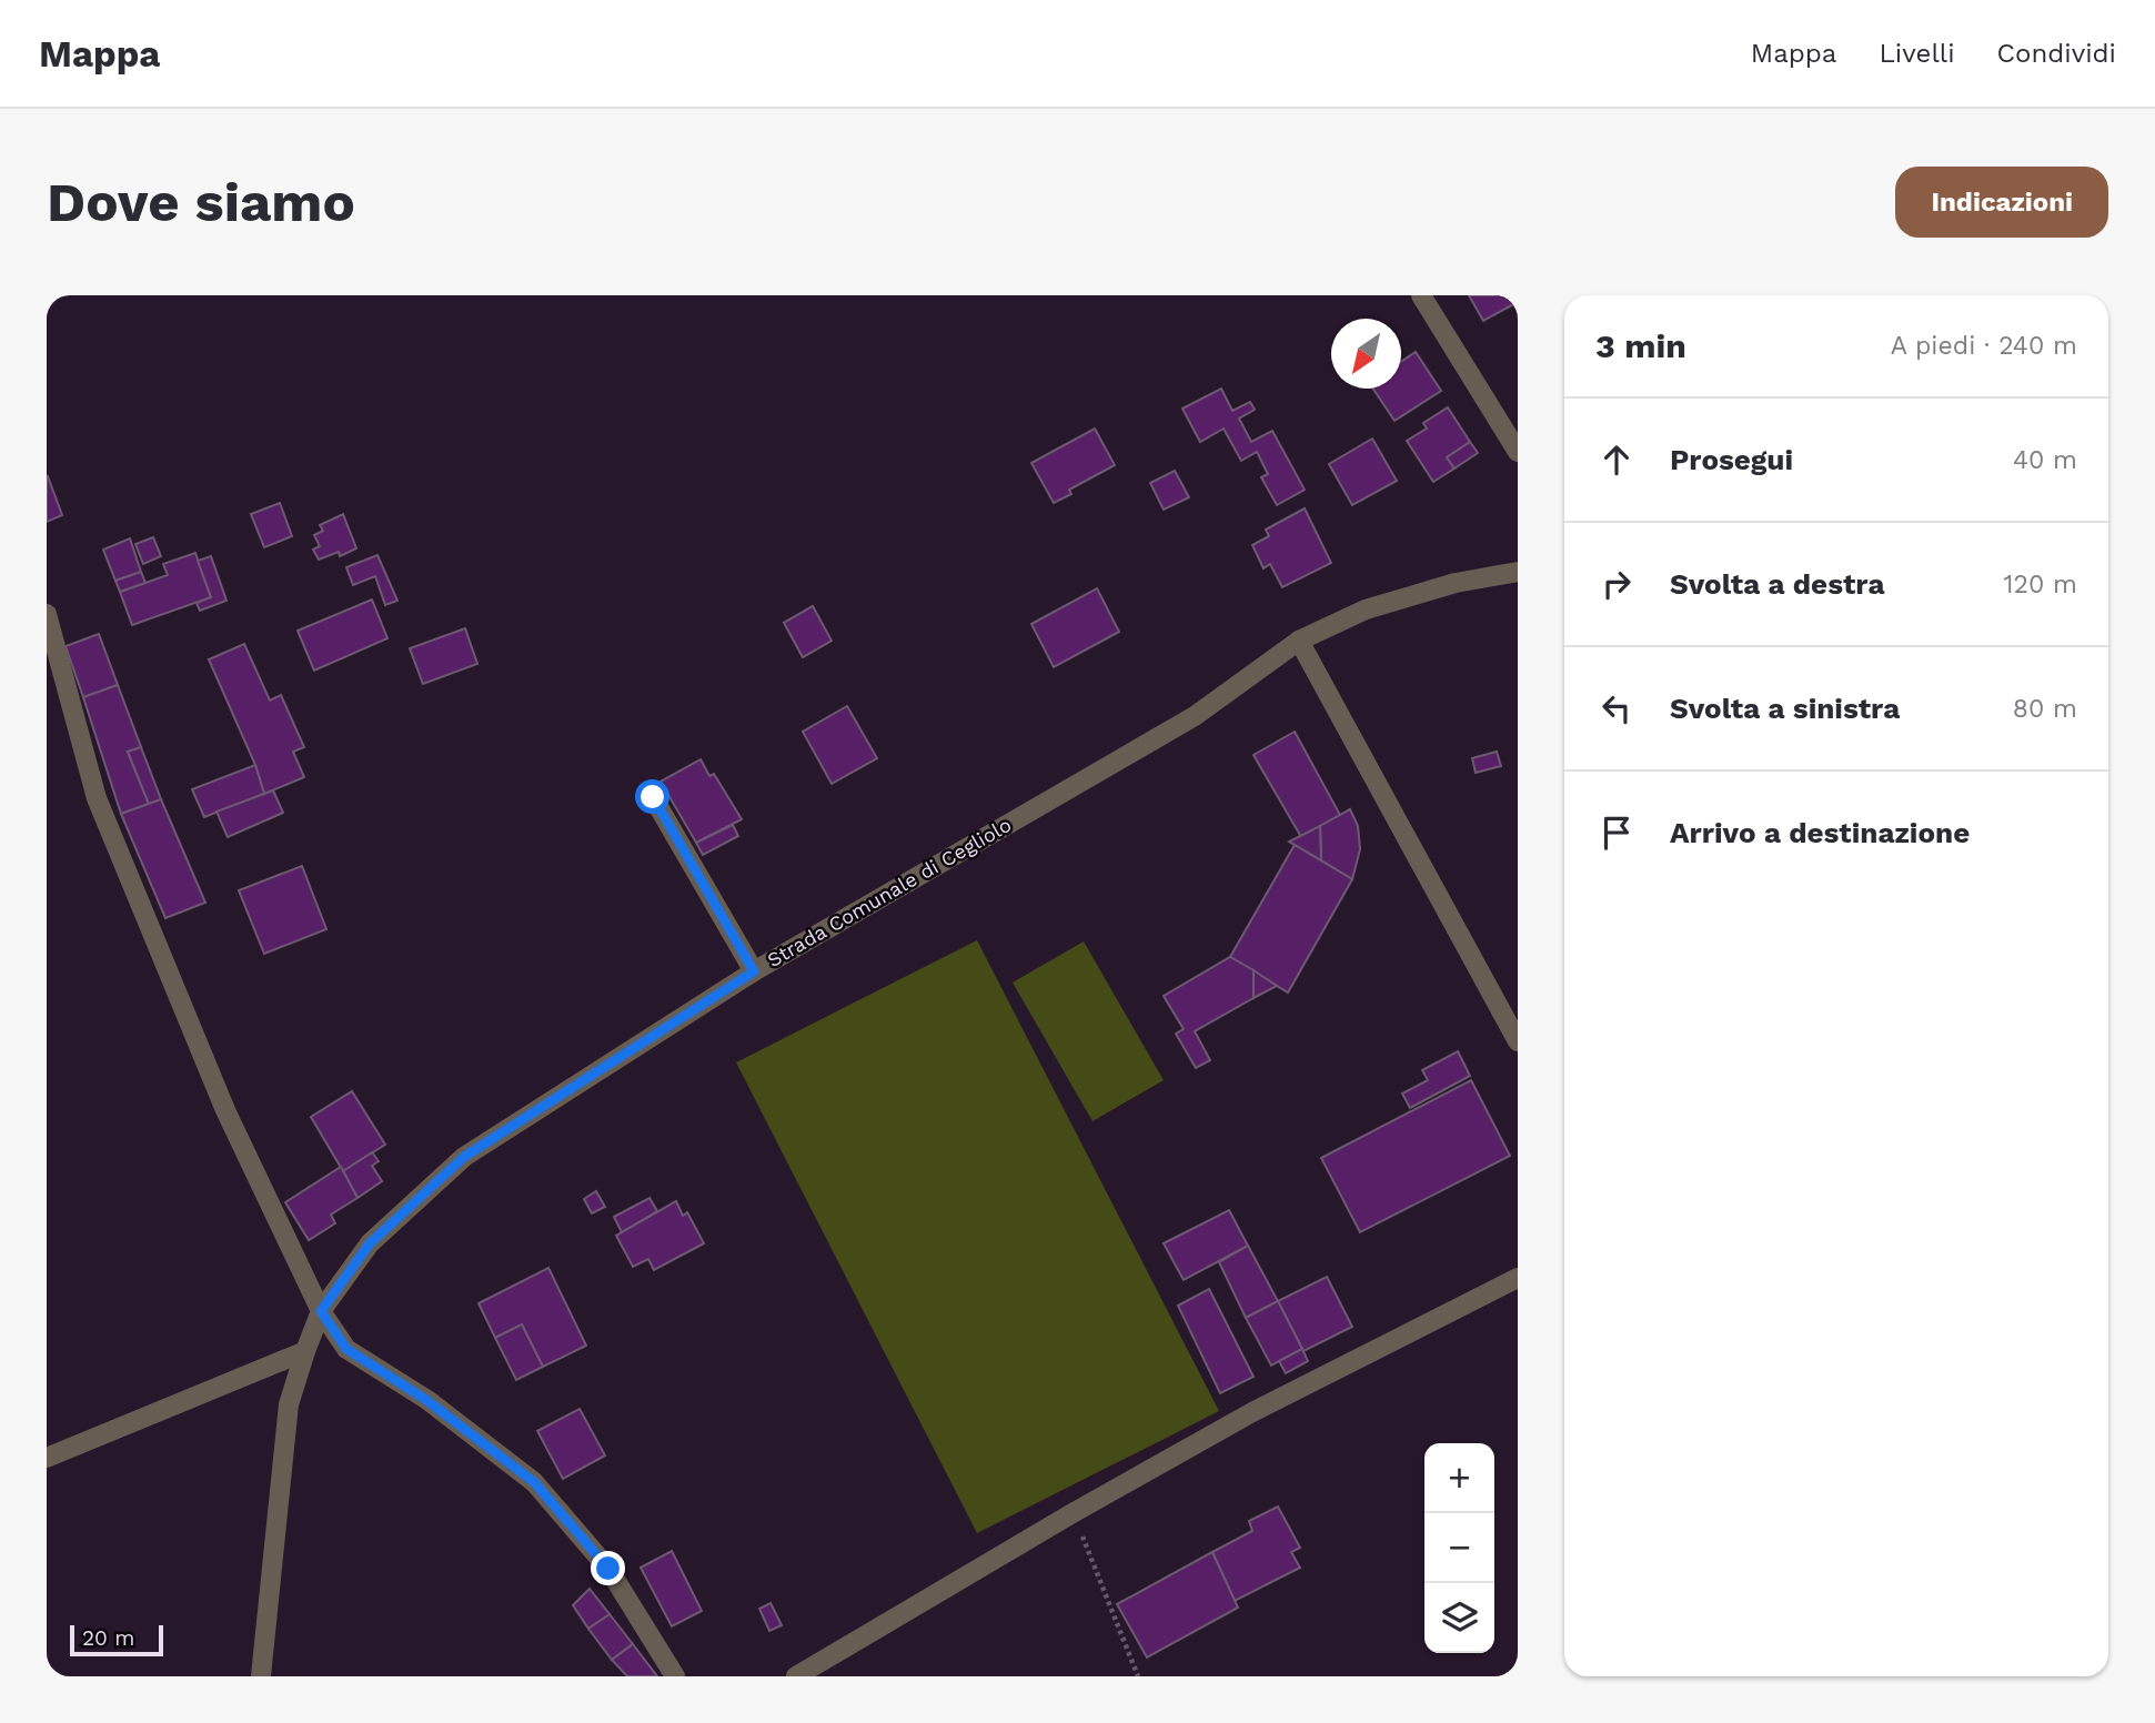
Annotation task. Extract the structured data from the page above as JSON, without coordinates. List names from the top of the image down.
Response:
{
  "streets": {
    "street": ["Strada Comunale di Cegliolo"]
  },
  "scale_bar": "20 m",
  "north": "bottom left",
  "page": {
    "header": "Mappa",
    "nav": ["Mappa", "Livelli", "Condividi"],
    "buttons": "Indicazioni",
    "title": "Dove siamo",
    "heading": ["3 min", "A piedi · 240 m"],
    "list": [
      ["Prosegui", "40 m"],
      ["Svolta a destra", "120 m"],
      ["Svolta a sinistra", "80 m"],
      "Arrivo a destinazione"
    ],
    "map_buttons": ["+", "−"],
    "scale": "20 m"
  }
}
